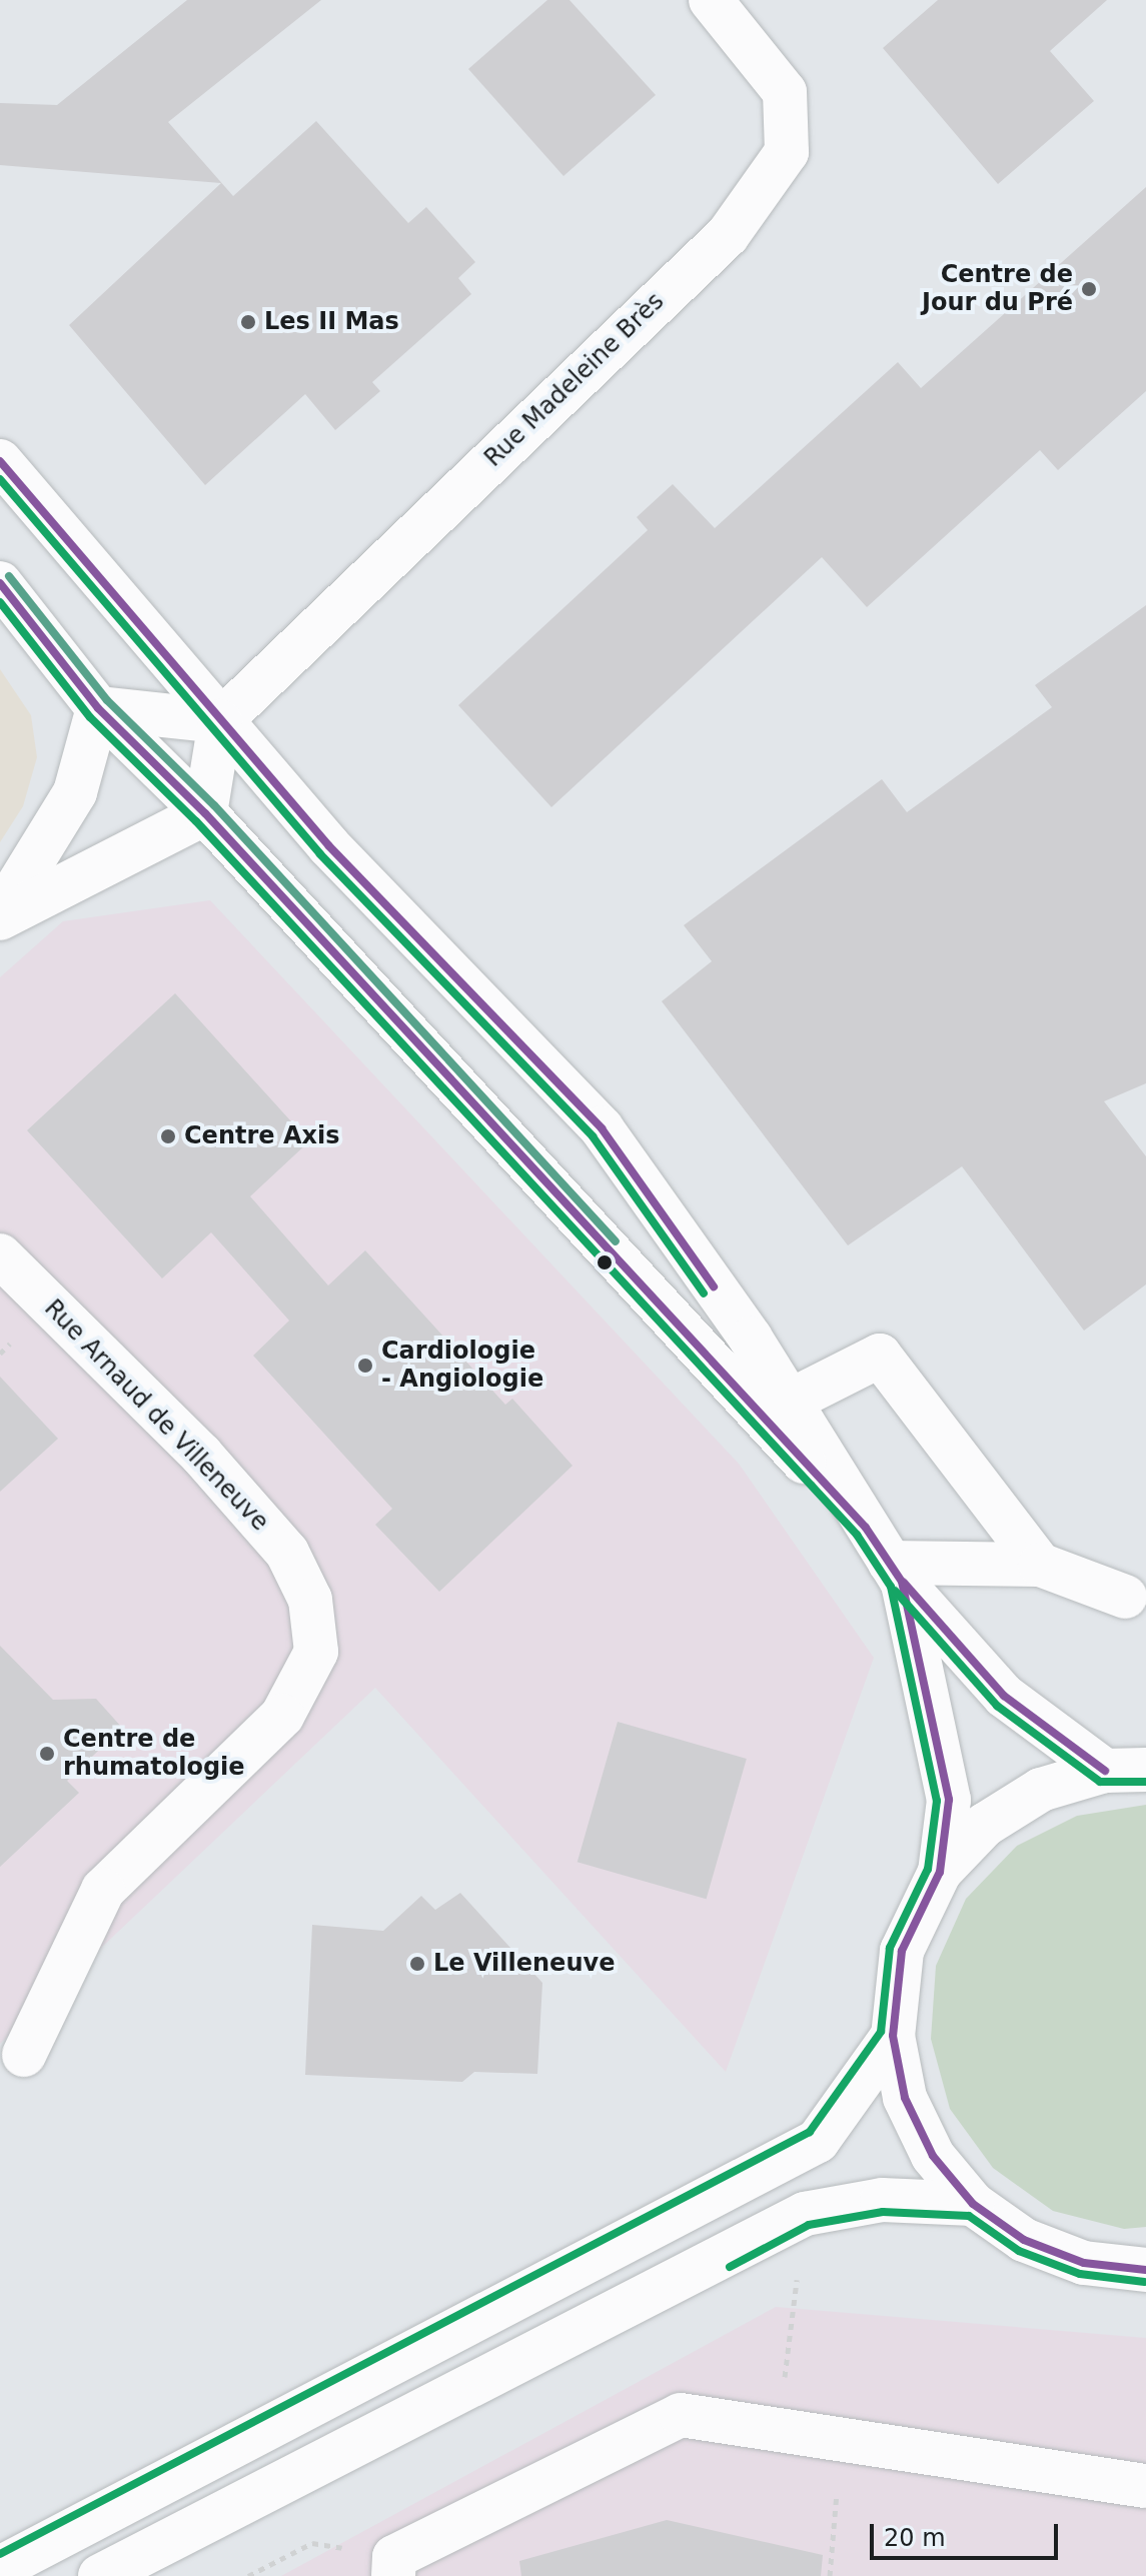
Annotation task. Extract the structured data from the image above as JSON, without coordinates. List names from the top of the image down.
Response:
{
  "streets": {
    "street": ["Rue Madeleine Brès", "Rue Arnaud de Villeneuve"]
  },
  "places": [
    "Centre de Jour du Pré",
    "Les II Mas",
    "Centre Axis",
    "Cardiologie - Angiologie",
    "Centre de rhumatologie",
    "Le Villeneuve"
  ],
  "scale_bar": "20 m"
}
